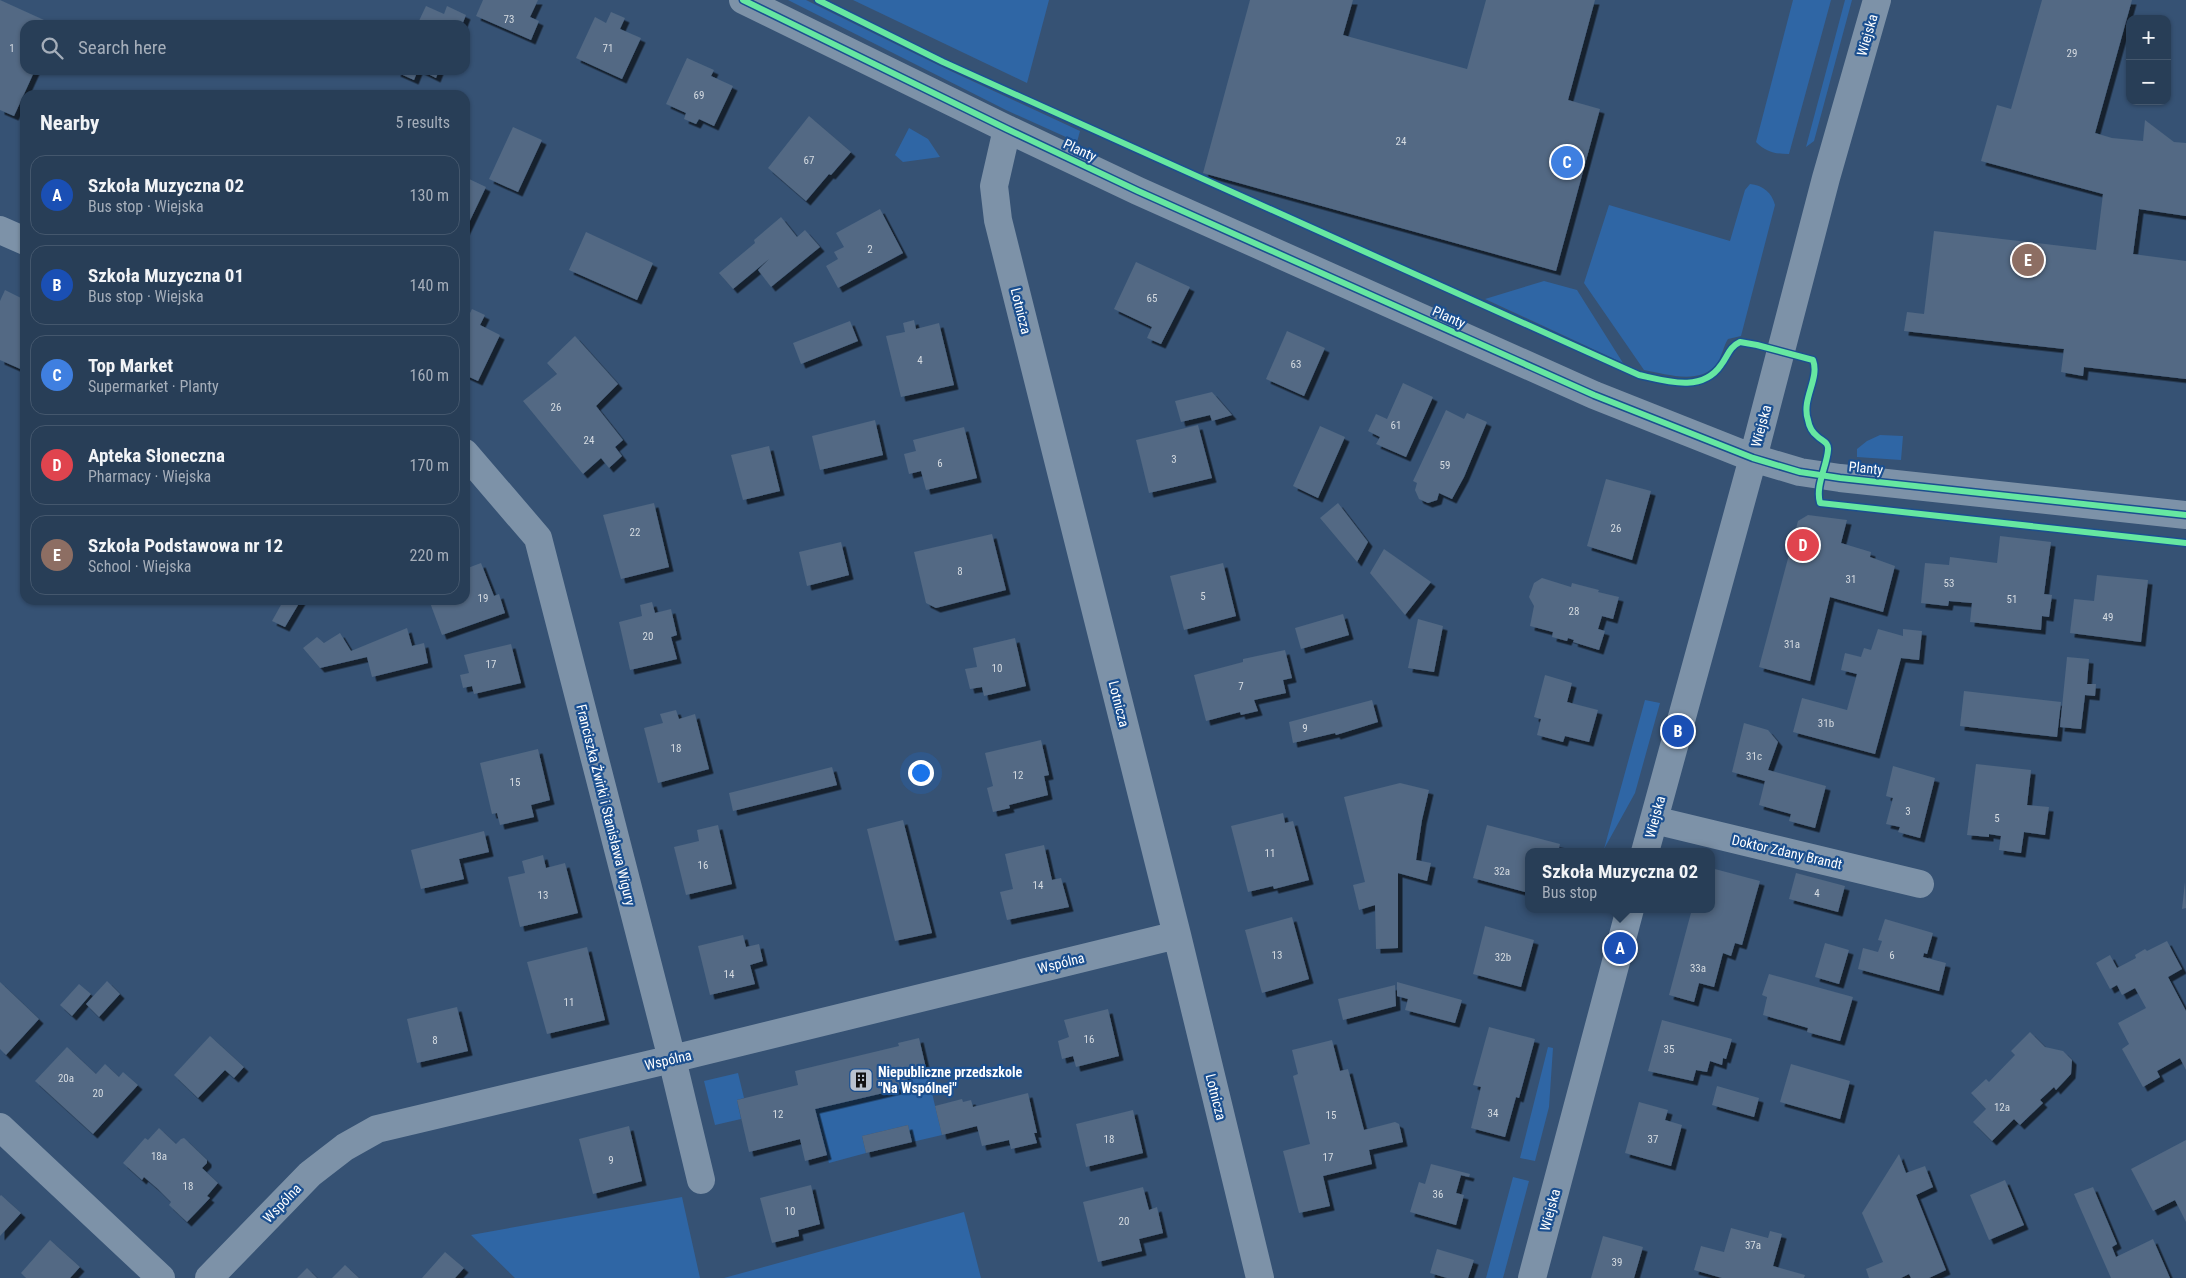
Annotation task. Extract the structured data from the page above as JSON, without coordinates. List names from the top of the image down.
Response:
{
  "streets": {
    "street": [
      "Wiejska",
      "Planty",
      "Lotnicza",
      "Franciszka Żwirki i Stanisława Wigury",
      "Doktor Zdany Brandt",
      "Wspólna"
    ]
  },
  "crossings": [
    ["Wiejska", "Planty"],
    ["Wiejska", "Doktor Zdany Brandt"],
    ["Planty", "Lotnicza"],
    ["Lotnicza", "Wspólna"],
    ["Franciszka Żwirki i Stanisława Wigury", "Wspólna"]
  ],
  "places": {
    "building": ["Niepubliczne przedszkole \"Na Wspólnej\""]
  },
  "house_numbers": [
    "73",
    "1",
    "71",
    "29",
    "69",
    "24",
    "67",
    "2",
    "65",
    "4",
    "63",
    "26",
    "61",
    "24",
    "3",
    "6",
    "59",
    "26",
    "22",
    "8",
    "31",
    "53",
    "5",
    "19",
    "51",
    "28",
    "49",
    "20",
    "31a",
    "17",
    "10",
    "7",
    "31b",
    "9",
    "18",
    "31c",
    "12",
    "15",
    "3",
    "5",
    "11",
    "16",
    "32a",
    "14",
    "4",
    "13",
    "13",
    "6",
    "32b",
    "33a",
    "14",
    "11",
    "16",
    "8",
    "35",
    "20a",
    "20",
    "12a",
    "34",
    "12",
    "15",
    "18",
    "37",
    "18a",
    "17",
    "9",
    "18",
    "36",
    "10",
    "20",
    "37a",
    "39"
  ],
  "page": {
    "map_buttons": ["+", "−"],
    "search": "Search here",
    "heading": ["Nearby", "5 results"],
    "pins": [
      "C",
      "E",
      "D",
      "B",
      "A"
    ],
    "list": [
      {
        "mark": "A",
        "name": "Szkoła Muzyczna 02",
        "note": "Bus stop · Wiejska",
        "value": "130 m"
      },
      {
        "mark": "B",
        "name": "Szkoła Muzyczna 01",
        "note": "Bus stop · Wiejska",
        "value": "140 m"
      },
      {
        "mark": "C",
        "name": "Top Market",
        "note": "Supermarket · Planty",
        "value": "160 m"
      },
      {
        "mark": "D",
        "name": "Apteka Słoneczna",
        "note": "Pharmacy · Wiejska",
        "value": "170 m"
      },
      {
        "mark": "E",
        "name": "Szkoła Podstawowa nr 12",
        "note": "School · Wiejska",
        "value": "220 m"
      }
    ],
    "popup": ["Szkoła Muzyczna 02", "Bus stop"]
  }
}
